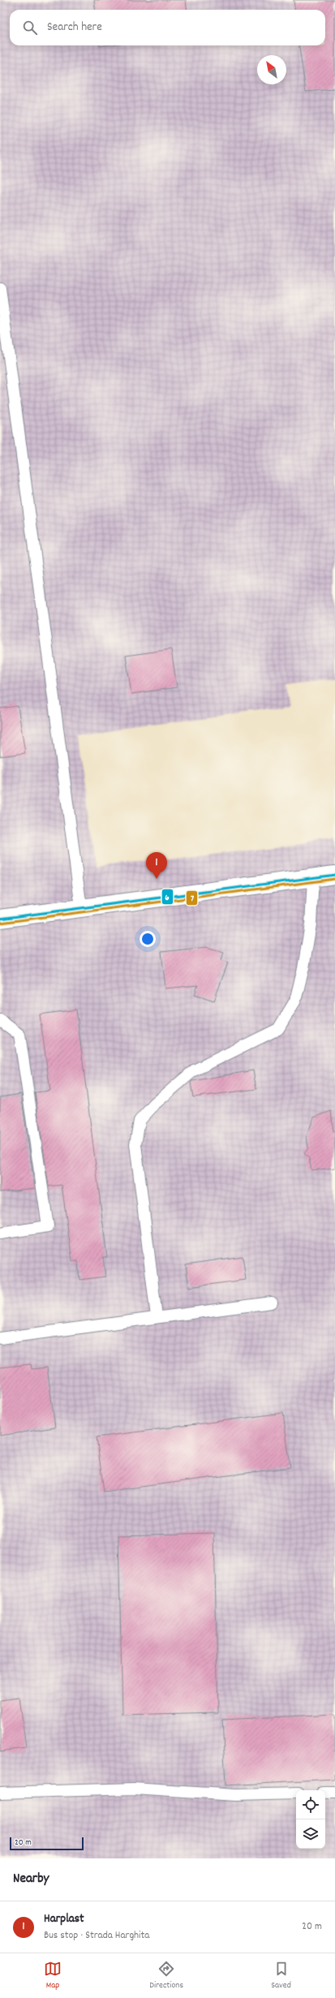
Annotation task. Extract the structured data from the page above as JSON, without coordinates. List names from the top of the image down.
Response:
{
  "lines": ["transit line 6", "transit line 7"],
  "scale_bar": "20 m",
  "north": "top left",
  "page": {
    "search": "Search here",
    "pins": "1",
    "scale": "20 m",
    "heading": "Nearby",
    "list": [
      {
        "mark": "1",
        "name": "Harplast",
        "note": "Bus stop · Strada Harghita",
        "value": "20 m"
      }
    ],
    "nav": ["Map", "Directions", "Saved"]
  }
}
